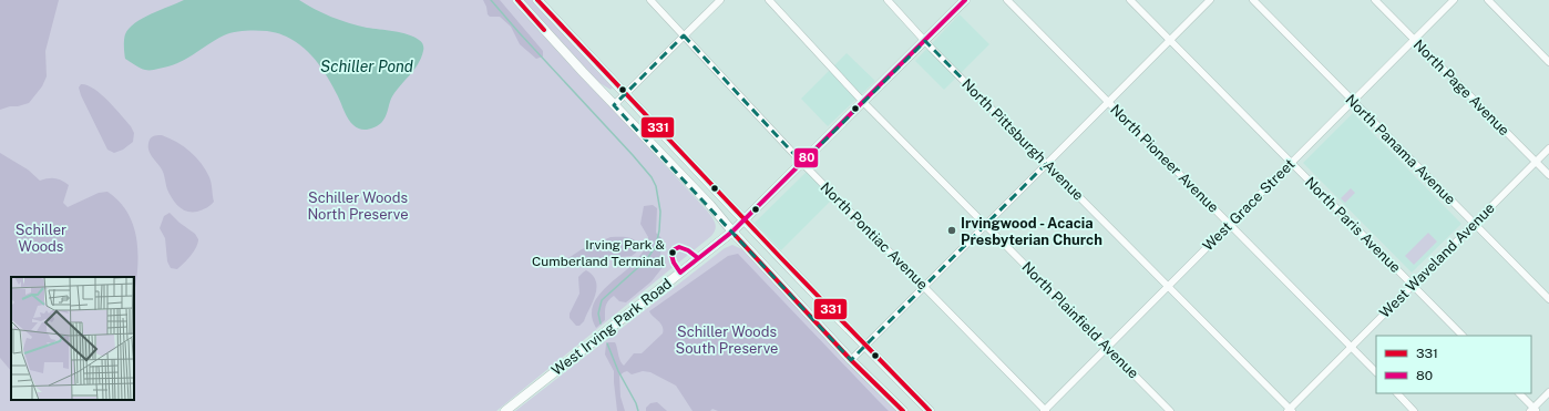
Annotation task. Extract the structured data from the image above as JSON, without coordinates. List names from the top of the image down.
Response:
{
  "streets": {
    "main road": ["West Irving Park Road"],
    "street": [
      "North Page Avenue",
      "North Pittsburgh Avenue",
      "North Panama Avenue",
      "North Pioneer Avenue",
      "West Grace Street",
      "North Paris Avenue",
      "North Pontiac Avenue",
      "West Waveland Avenue",
      "North Plainfield Avenue"
    ]
  },
  "crossings": [
    ["North Page Avenue", "West Grace Street"],
    ["North Page Avenue", "West Waveland Avenue"],
    ["North Pittsburgh Avenue", "West Grace Street"],
    ["North Pittsburgh Avenue", "West Waveland Avenue"],
    ["North Pittsburgh Avenue", "West Irving Park Road"],
    ["North Panama Avenue", "West Grace Street"],
    ["North Panama Avenue", "West Waveland Avenue"],
    ["North Pioneer Avenue", "West Grace Street"],
    ["North Pioneer Avenue", "West Waveland Avenue"],
    ["West Grace Street", "North Paris Avenue"],
    ["West Grace Street", "North Pontiac Avenue"],
    ["West Grace Street", "North Plainfield Avenue"],
    ["North Paris Avenue", "West Waveland Avenue"],
    ["North Pontiac Avenue", "West Irving Park Road"],
    ["North Plainfield Avenue", "West Irving Park Road"]
  ],
  "water": ["Schiller Pond"],
  "parks": ["Schiller Woods North Preserve", "Schiller Woods", "Schiller Woods South Preserve"],
  "places": ["Irvingwood - Acacia Presbyterian Church", "Irving Park & Cumberland Terminal"],
  "lines": ["transit line 331", "transit line 80"],
  "legend": ["331", "80"]
}
